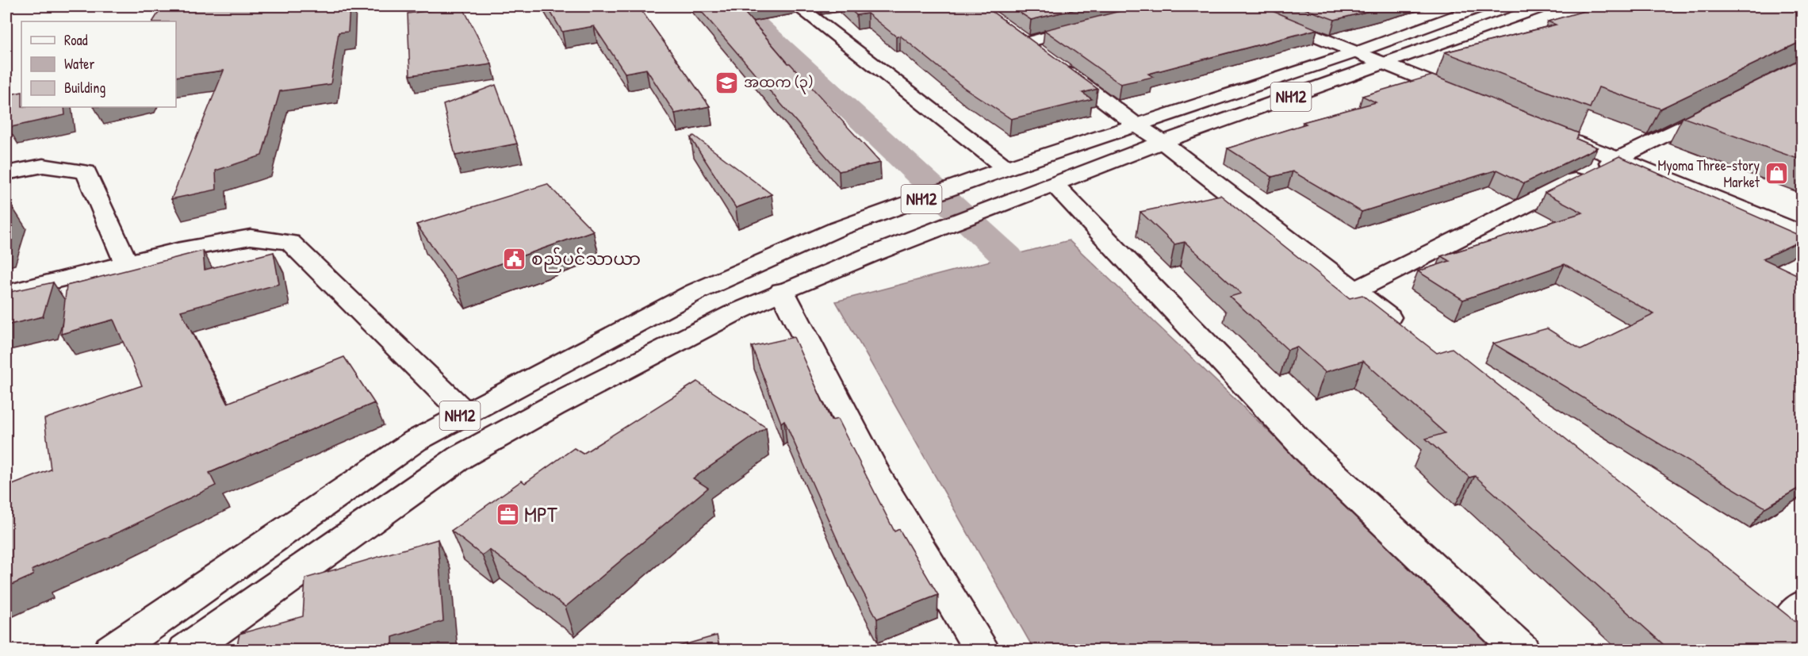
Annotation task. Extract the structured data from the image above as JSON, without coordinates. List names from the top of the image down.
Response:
{
  "streets": {
    "main road": ["NH12"]
  },
  "places": {
    "school or university": ["အထက (၃)"],
    "shop": ["Myoma Three-story Market"],
    "public building": ["စည်ပင်သာယာ"],
    "office": ["MPT"]
  },
  "legend": ["Road", "Water", "Building"]
}
